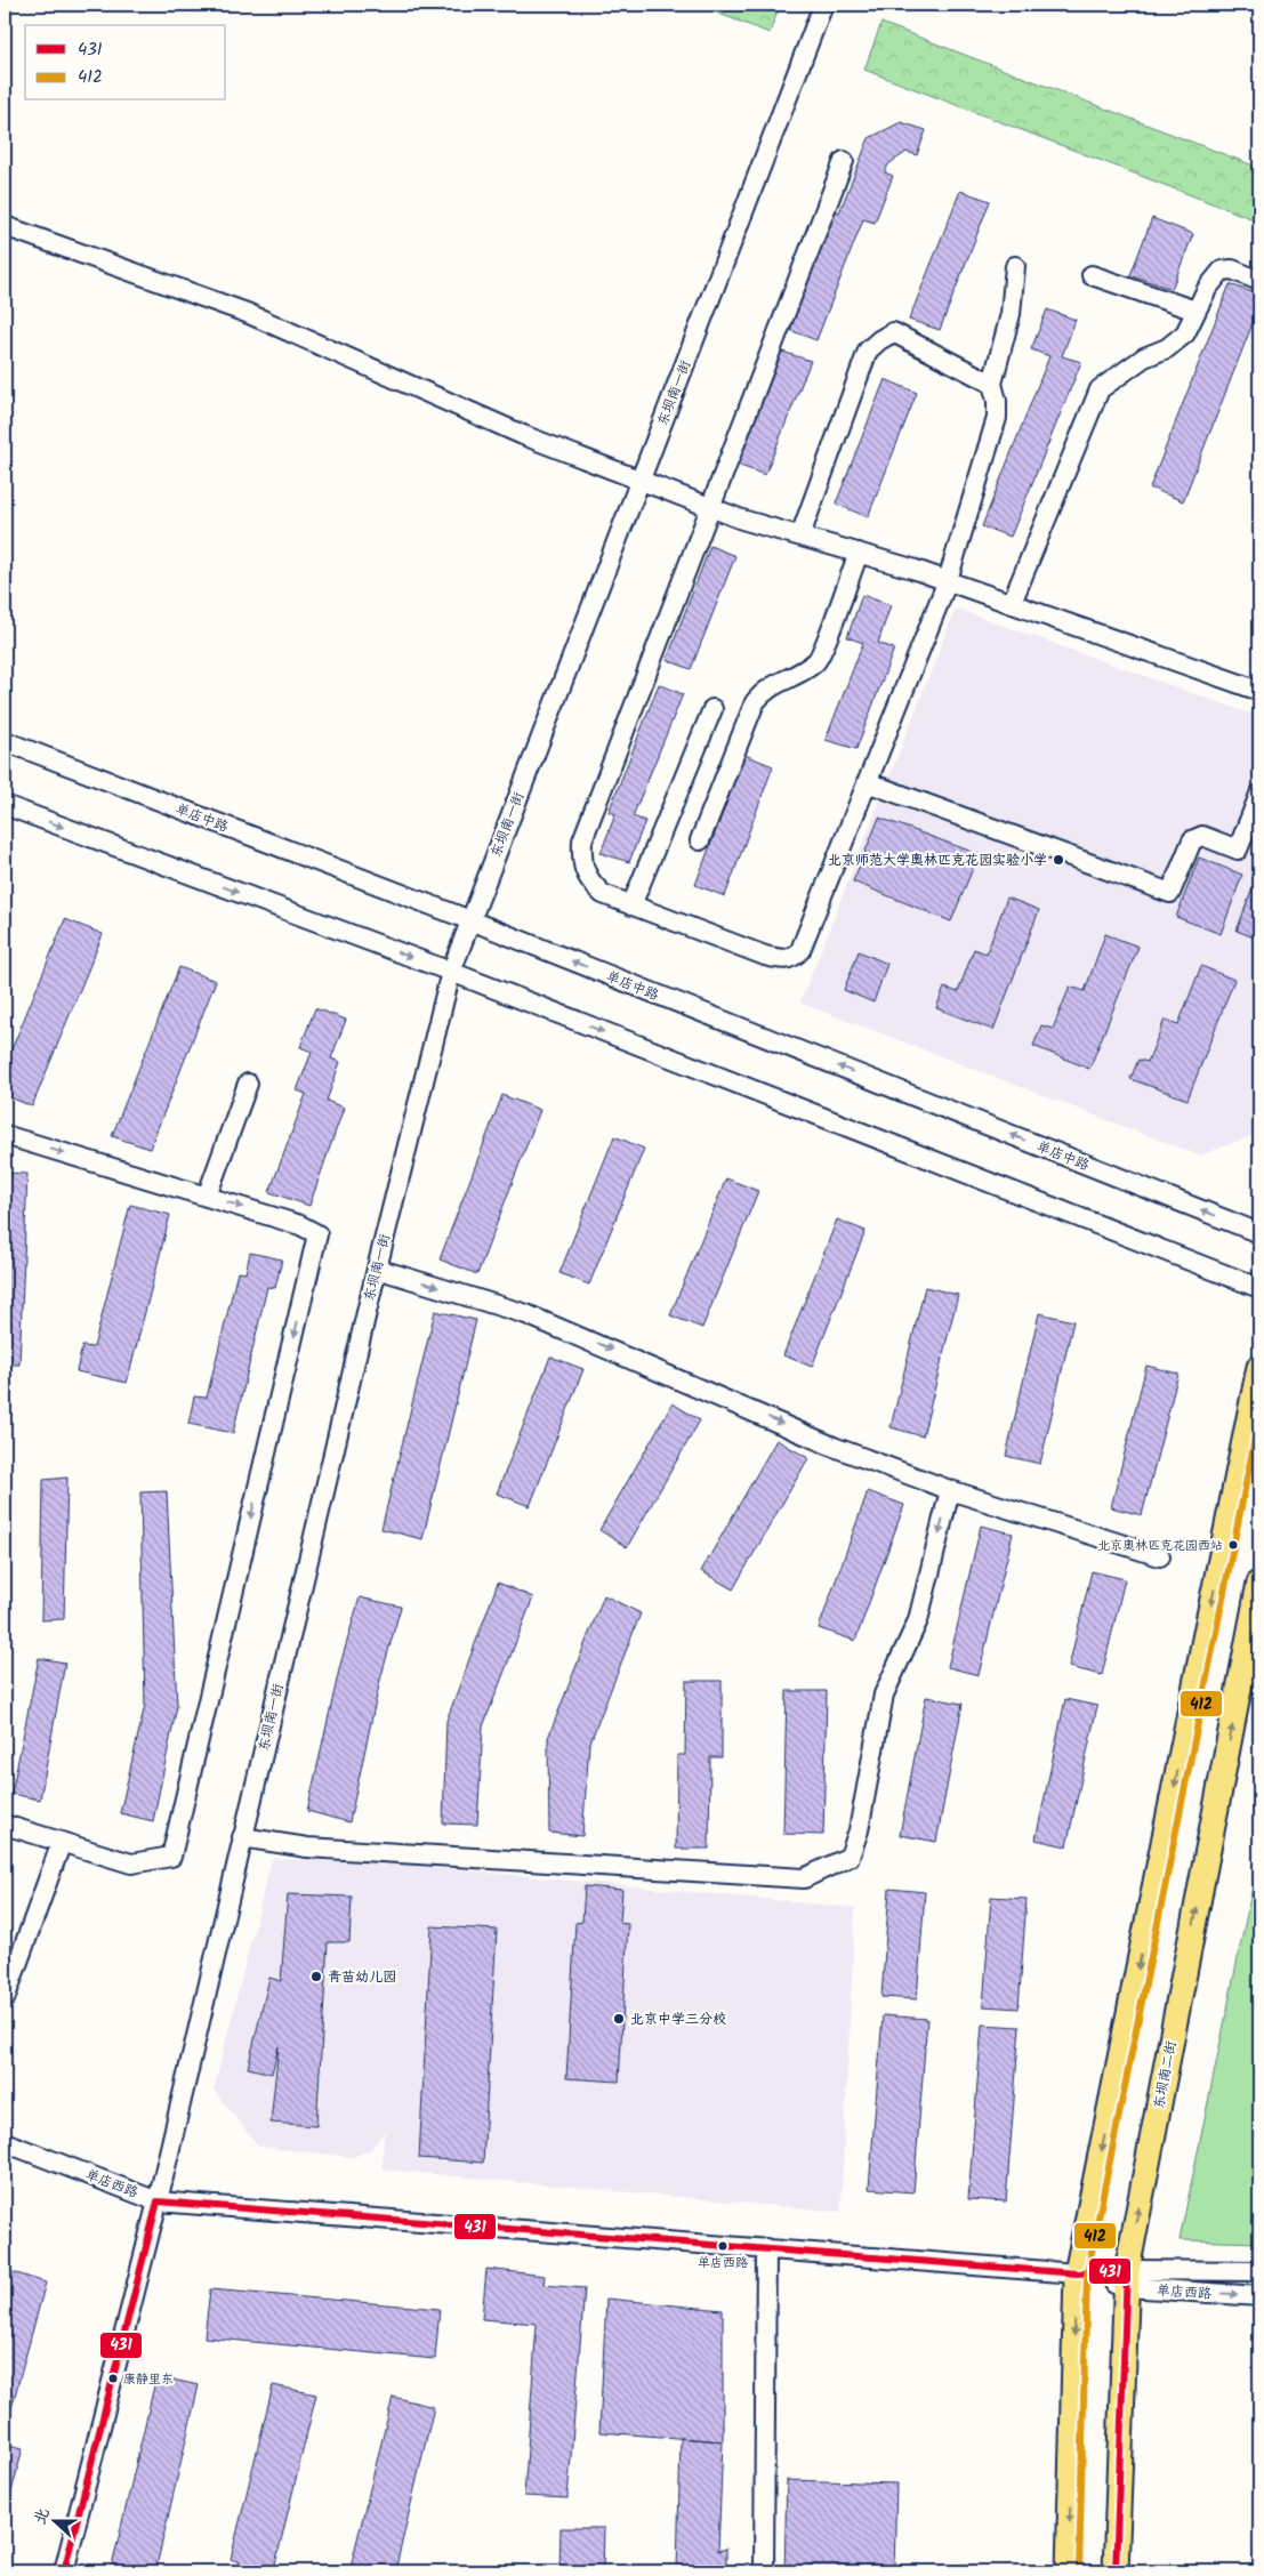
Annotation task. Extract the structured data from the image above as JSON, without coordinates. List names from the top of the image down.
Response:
{
  "streets": {
    "main road": ["东坝南二街"],
    "street": ["东坝南一街", "单店中路", "单店西路"]
  },
  "crossings": [
    ["东坝南一街", "单店中路"],
    ["东坝南一街", "单店西路"],
    ["东坝南二街", "单店西路"]
  ],
  "places": [
    "北京师范大学奥林匹克花园实验小学",
    "北京奥林匹克花园西站",
    "青苗幼儿园",
    "北京中学三分校",
    "单店西路",
    "康静里东"
  ],
  "lines": ["transit line 412", "transit line 431"],
  "legend": ["431", "412"],
  "north": "left"
}
